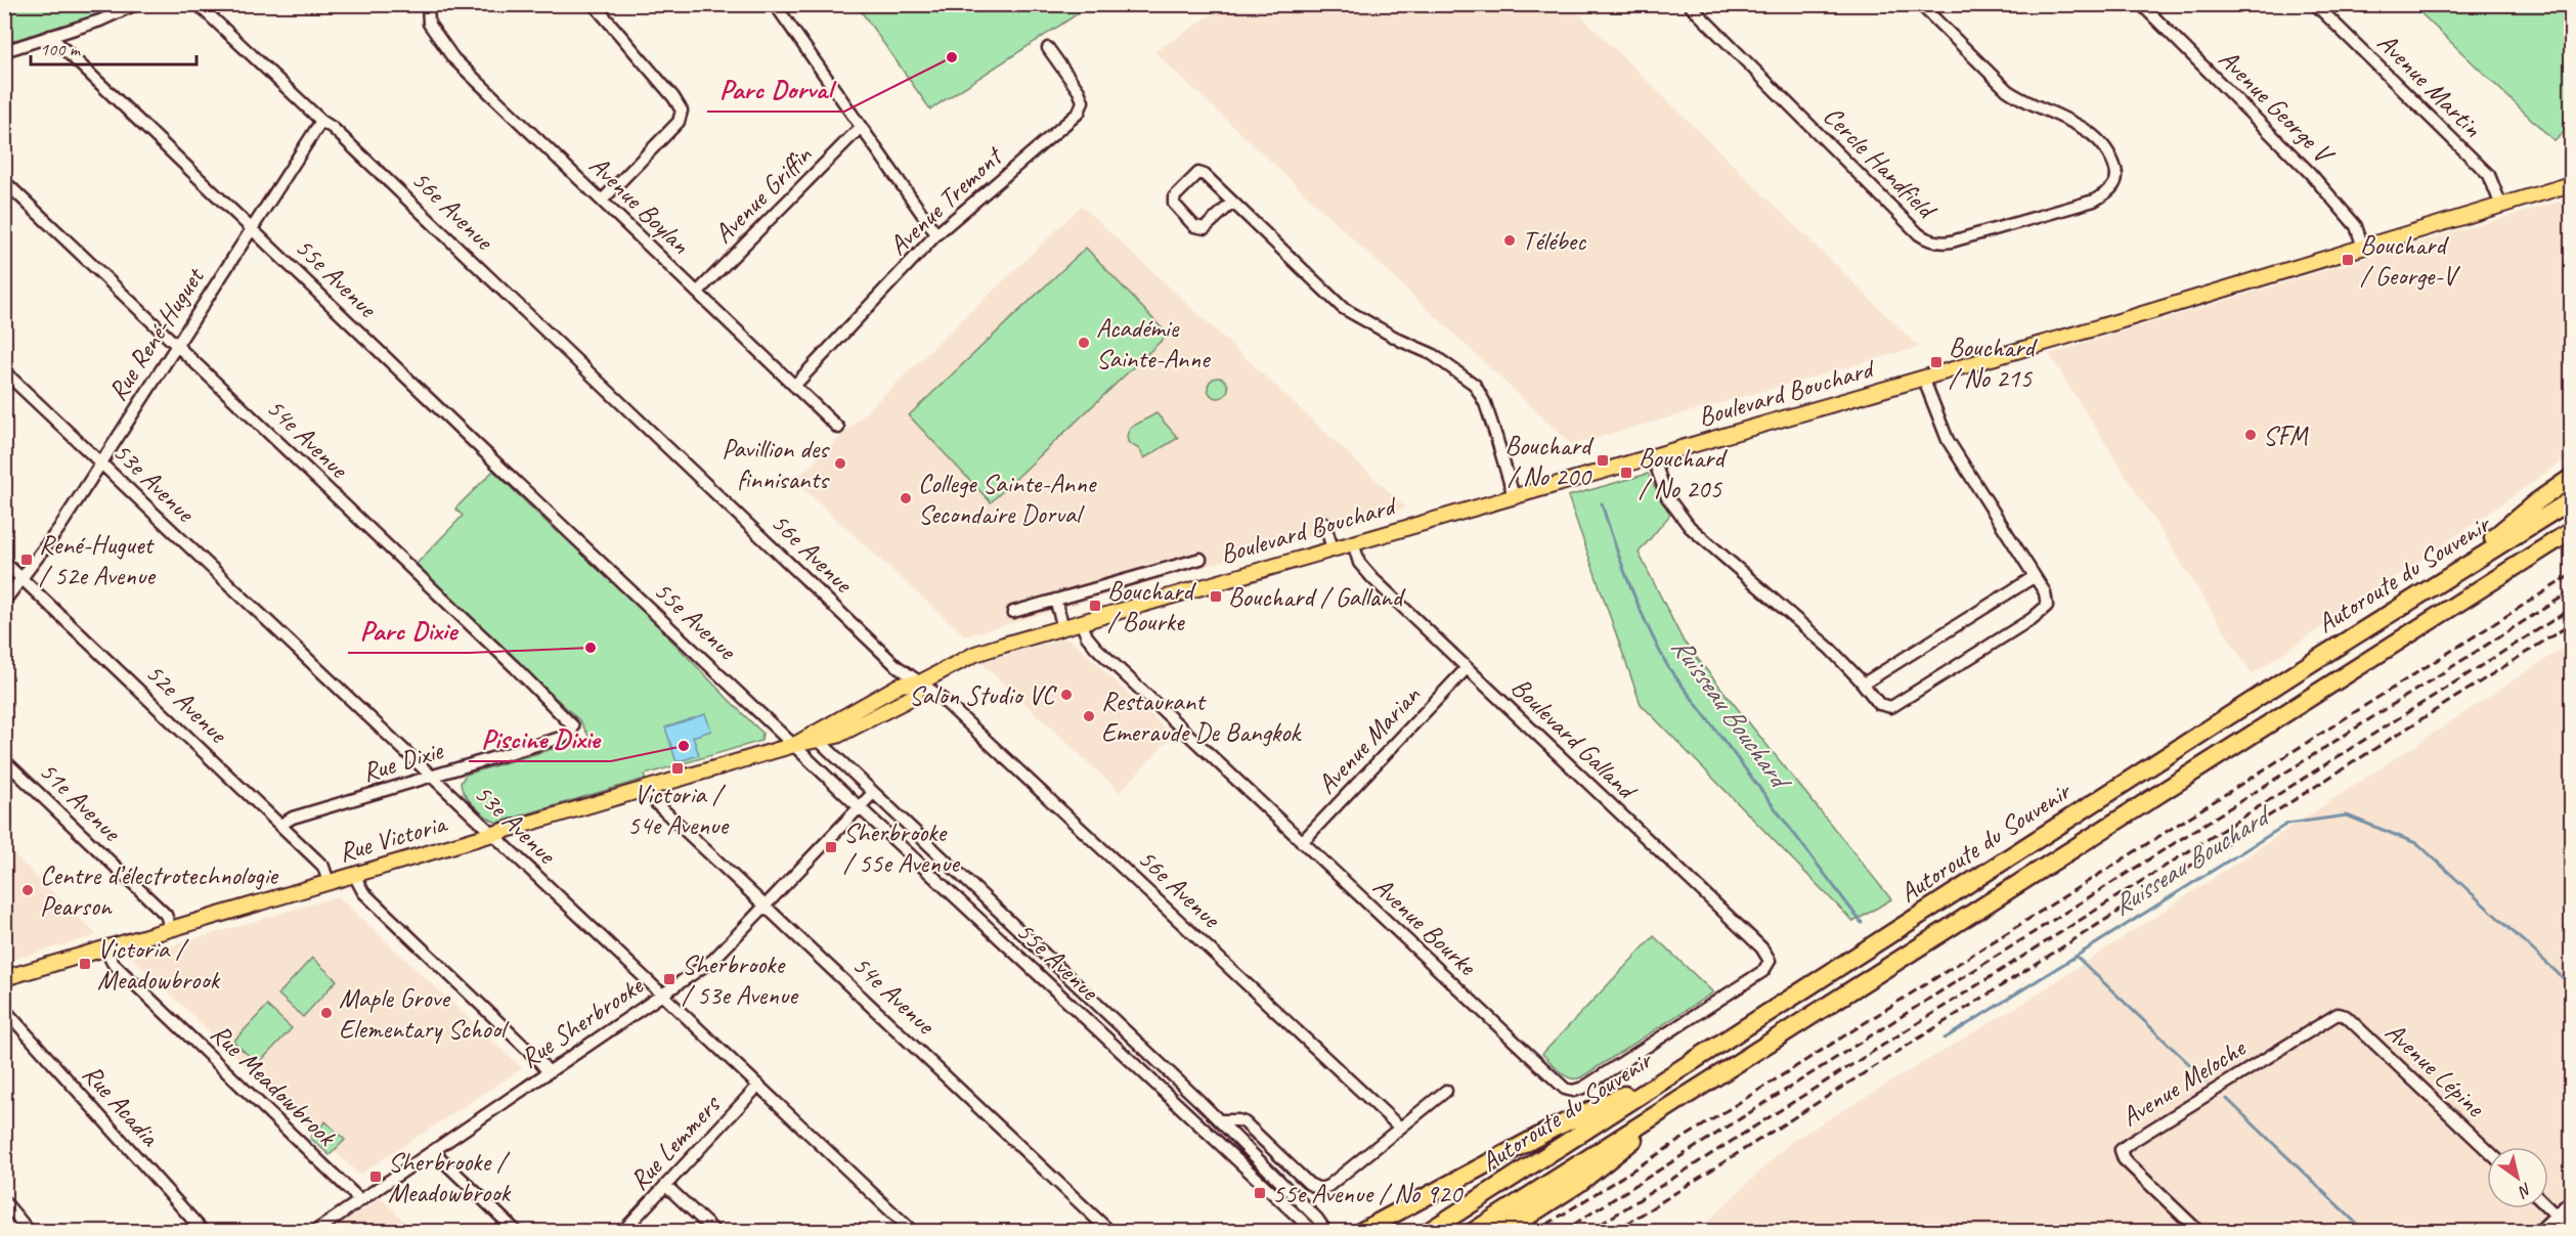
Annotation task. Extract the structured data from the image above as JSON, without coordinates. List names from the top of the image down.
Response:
{
  "streets": {
    "highway": ["Autoroute du Souvenir"],
    "main road": ["Boulevard Bouchard", "Rue Victoria"],
    "street": [
      "Avenue Martin",
      "Avenue George V",
      "Cercle Handfield",
      "Avenue Griffin",
      "Avenue Tremont",
      "Avenue Boylan",
      "56e Avenue",
      "55e Avenue",
      "Rue René-Huguet",
      "54e Avenue",
      "53e Avenue",
      "52e Avenue",
      "Boulevard Galland",
      "Avenue Marian",
      "Rue Dixie",
      "51e Avenue",
      "Avenue Bourke",
      "Rue Sherbrooke",
      "Avenue Lépine",
      "Avenue Meloche",
      "Rue Meadowbrook",
      "Rue Acadia",
      "Rue Lemmers"
    ]
  },
  "crossings": [
    ["Avenue Martin", "Boulevard Bouchard"],
    ["Avenue George V", "Boulevard Bouchard"],
    ["Avenue Griffin", "Avenue Boylan"],
    ["Avenue Tremont", "Avenue Boylan"],
    ["56e Avenue", "Rue René-Huguet"],
    ["56e Avenue", "Rue Victoria"],
    ["55e Avenue", "Rue René-Huguet"],
    ["55e Avenue", "Rue Victoria"],
    ["55e Avenue", "Rue Sherbrooke"],
    ["Rue René-Huguet", "54e Avenue"],
    ["Rue René-Huguet", "53e Avenue"],
    ["Rue René-Huguet", "52e Avenue"],
    ["Boulevard Bouchard", "Boulevard Galland"],
    ["Boulevard Bouchard", "Rue Victoria"],
    ["Boulevard Bouchard", "Avenue Bourke"],
    ["54e Avenue", "Rue Dixie"],
    ["54e Avenue", "Rue Victoria"],
    ["54e Avenue", "Rue Sherbrooke"],
    ["53e Avenue", "Rue Dixie"],
    ["53e Avenue", "Rue Victoria"],
    ["53e Avenue", "Rue Sherbrooke"],
    ["53e Avenue", "Rue Lemmers"],
    ["52e Avenue", "Rue Dixie"],
    ["52e Avenue", "Rue Victoria"],
    ["Boulevard Galland", "Avenue Marian"],
    ["Boulevard Galland", "Avenue Bourke"],
    ["Avenue Marian", "Avenue Bourke"],
    ["51e Avenue", "Rue Victoria"],
    ["Rue Victoria", "Rue Meadowbrook"],
    ["Rue Sherbrooke", "Rue Meadowbrook"],
    ["Avenue Lépine", "Avenue Meloche"]
  ],
  "water": ["Ruisseau Bouchard"],
  "places": {
    "other": [
      "Parc Dorval",
      "Télébec",
      "Académie Sainte-Anne",
      "SFM",
      "Pavillion des finnisants",
      "College Sainte-Anne Secondaire Dorval",
      "Parc Dixie",
      "Salon Studio VC",
      "Restaurant Emeraude De Bangkok",
      "Piscine Dixie",
      "Centre d’électrotechnologie Pearson",
      "Maple Grove Elementary School"
    ],
    "transit": [
      "Bouchard / George-V",
      "Bouchard / No 215",
      "Bouchard / No 200",
      "Bouchard / No 205",
      "René-Huguet / 52e Avenue",
      "Bouchard / Galland",
      "Bouchard / Bourke",
      "Victoria / 54e Avenue",
      "Sherbrooke / 55e Avenue",
      "Victoria / Meadowbrook",
      "Sherbrooke / 53e Avenue",
      "Sherbrooke / Meadowbrook",
      "55e Avenue / No 920"
    ]
  },
  "scale_bar": "100 m",
  "north": "bottom right"
}
